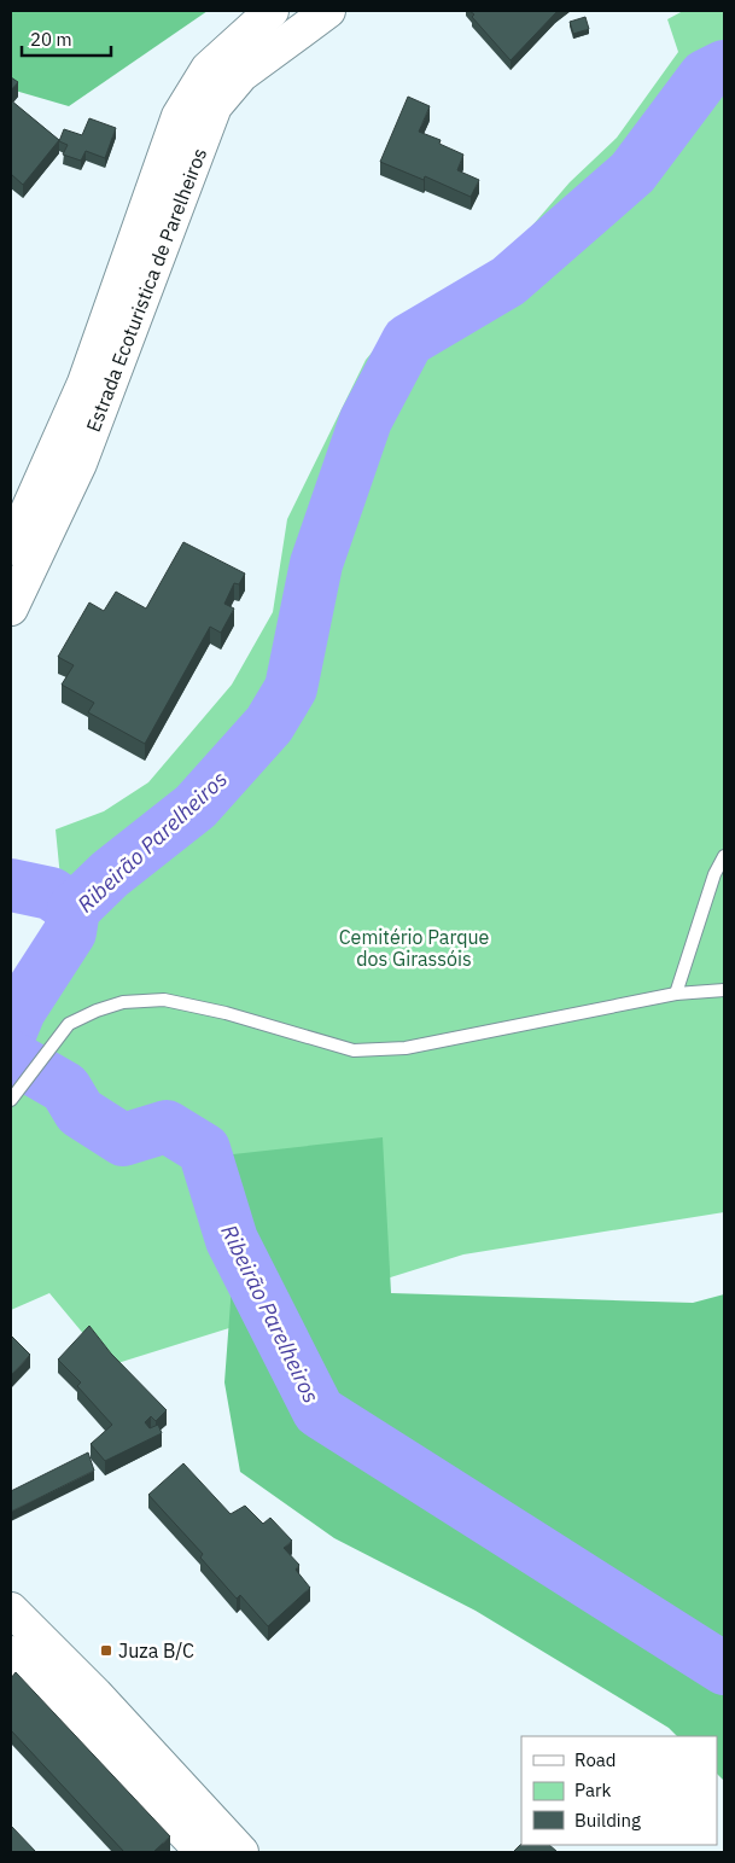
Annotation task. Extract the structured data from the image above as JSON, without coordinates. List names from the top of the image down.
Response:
{
  "streets": {
    "main road": ["Estrada Ecoturistica de Parelheiros"]
  },
  "water": ["Ribeirão Parelheiros"],
  "parks": ["Cemitério Parque dos Girassóis"],
  "places": {
    "transit": ["Juza B/C"]
  },
  "legend": ["Road", "Park", "Building"],
  "scale_bar": "20 m"
}
